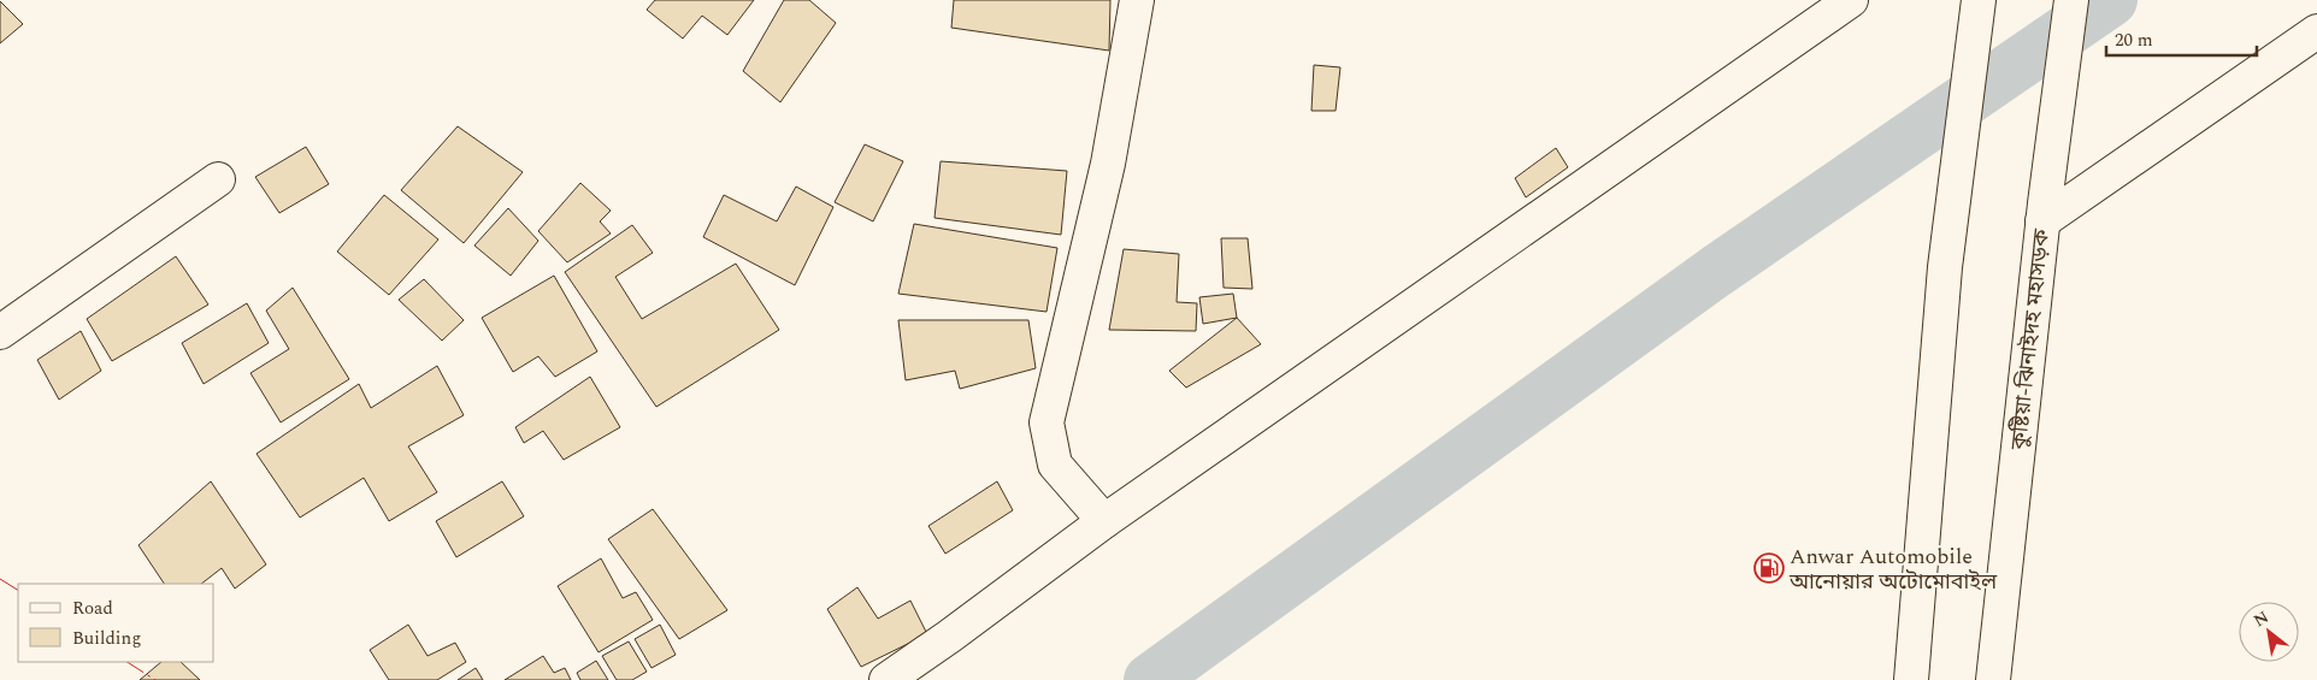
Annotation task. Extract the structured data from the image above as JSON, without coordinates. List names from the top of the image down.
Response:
{
  "streets": {
    "main road": ["কুষ্টিয়া-ঝিনাইদহ মহাসড়ক"]
  },
  "places": {
    "fuel station": ["Anwar Automobile আনোয়ার অটোমোবাইল"]
  },
  "legend": ["Road", "Building"],
  "scale_bar": "20 m",
  "north": "top left"
}
